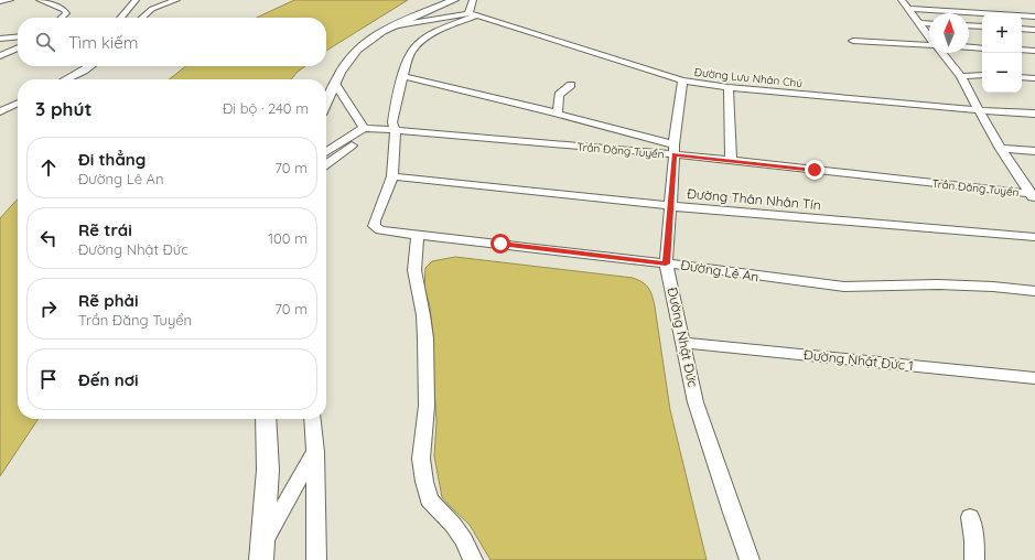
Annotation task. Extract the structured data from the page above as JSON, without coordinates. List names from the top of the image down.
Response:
{
  "streets": {
    "street": [
      "Đường Lưu Nhân Chú",
      "Trần Đăng Tuyển",
      "Đường Thân Nhân Tín",
      "Đường Lê An",
      "Đường Nhật Đức",
      "Đường Nhật Đức 1"
    ]
  },
  "crossings": [
    ["Đường Lưu Nhân Chú", "Đường Nhật Đức"],
    ["Trần Đăng Tuyển", "Đường Nhật Đức"],
    ["Đường Thân Nhân Tín", "Đường Lê An"],
    ["Đường Thân Nhân Tín", "Đường Nhật Đức"],
    ["Đường Lê An", "Đường Nhật Đức"],
    ["Đường Nhật Đức", "Đường Nhật Đức 1"]
  ],
  "north": "top",
  "page": {
    "map_buttons": ["+", "−"],
    "search": "Tìm kiếm",
    "heading": ["3 phút", "Đi bộ · 240 m"],
    "list": [
      ["Đi thẳng", "Đường Lê An", "70 m"],
      ["Rẽ trái", "Đường Nhật Đức", "100 m"],
      ["Rẽ phải", "Trần Đăng Tuyển", "70 m"],
      "Đến nơi"
    ]
  }
}
